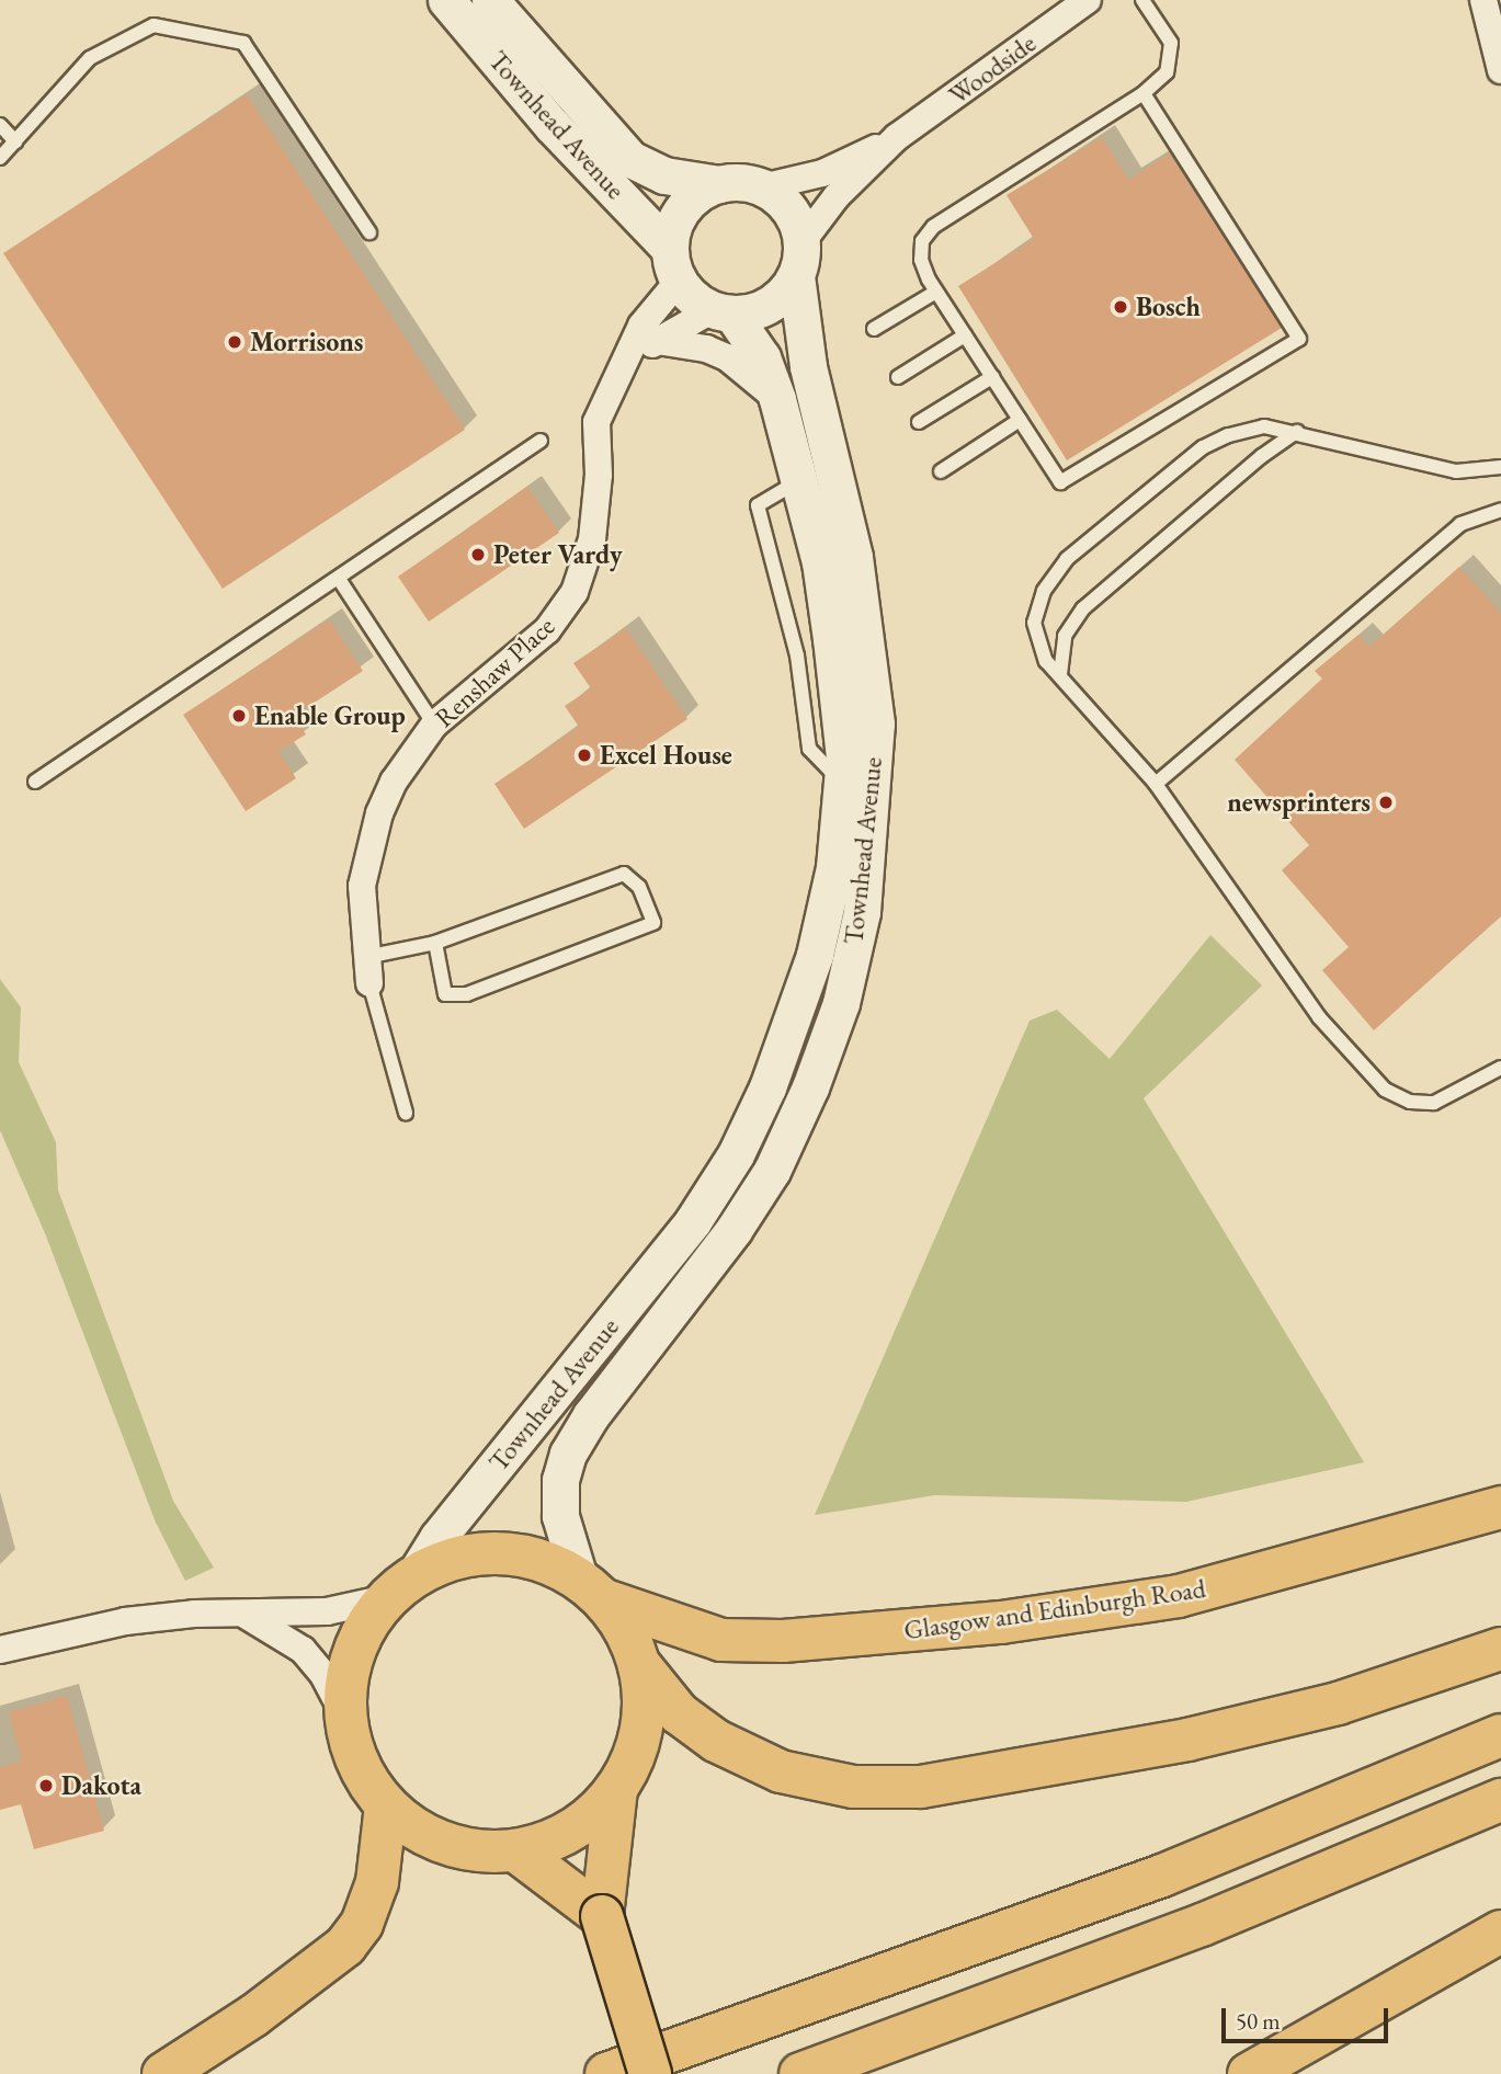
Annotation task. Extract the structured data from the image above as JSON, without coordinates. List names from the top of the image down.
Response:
{
  "streets": {
    "highway": ["Glasgow and Edinburgh Road"],
    "street": ["Woodside", "Townhead Avenue", "Renshaw Place"]
  },
  "crossings": [
    ["Woodside", "Townhead Avenue"],
    ["Woodside", "Renshaw Place"],
    ["Townhead Avenue", "Renshaw Place"],
    ["Townhead Avenue", "Glasgow and Edinburgh Road"]
  ],
  "places": [
    "Bosch",
    "Morrisons",
    "Peter Vardy",
    "Enable Group",
    "Excel House",
    "newsprinters",
    "Dakota"
  ],
  "scale_bar": "50 m"
}
